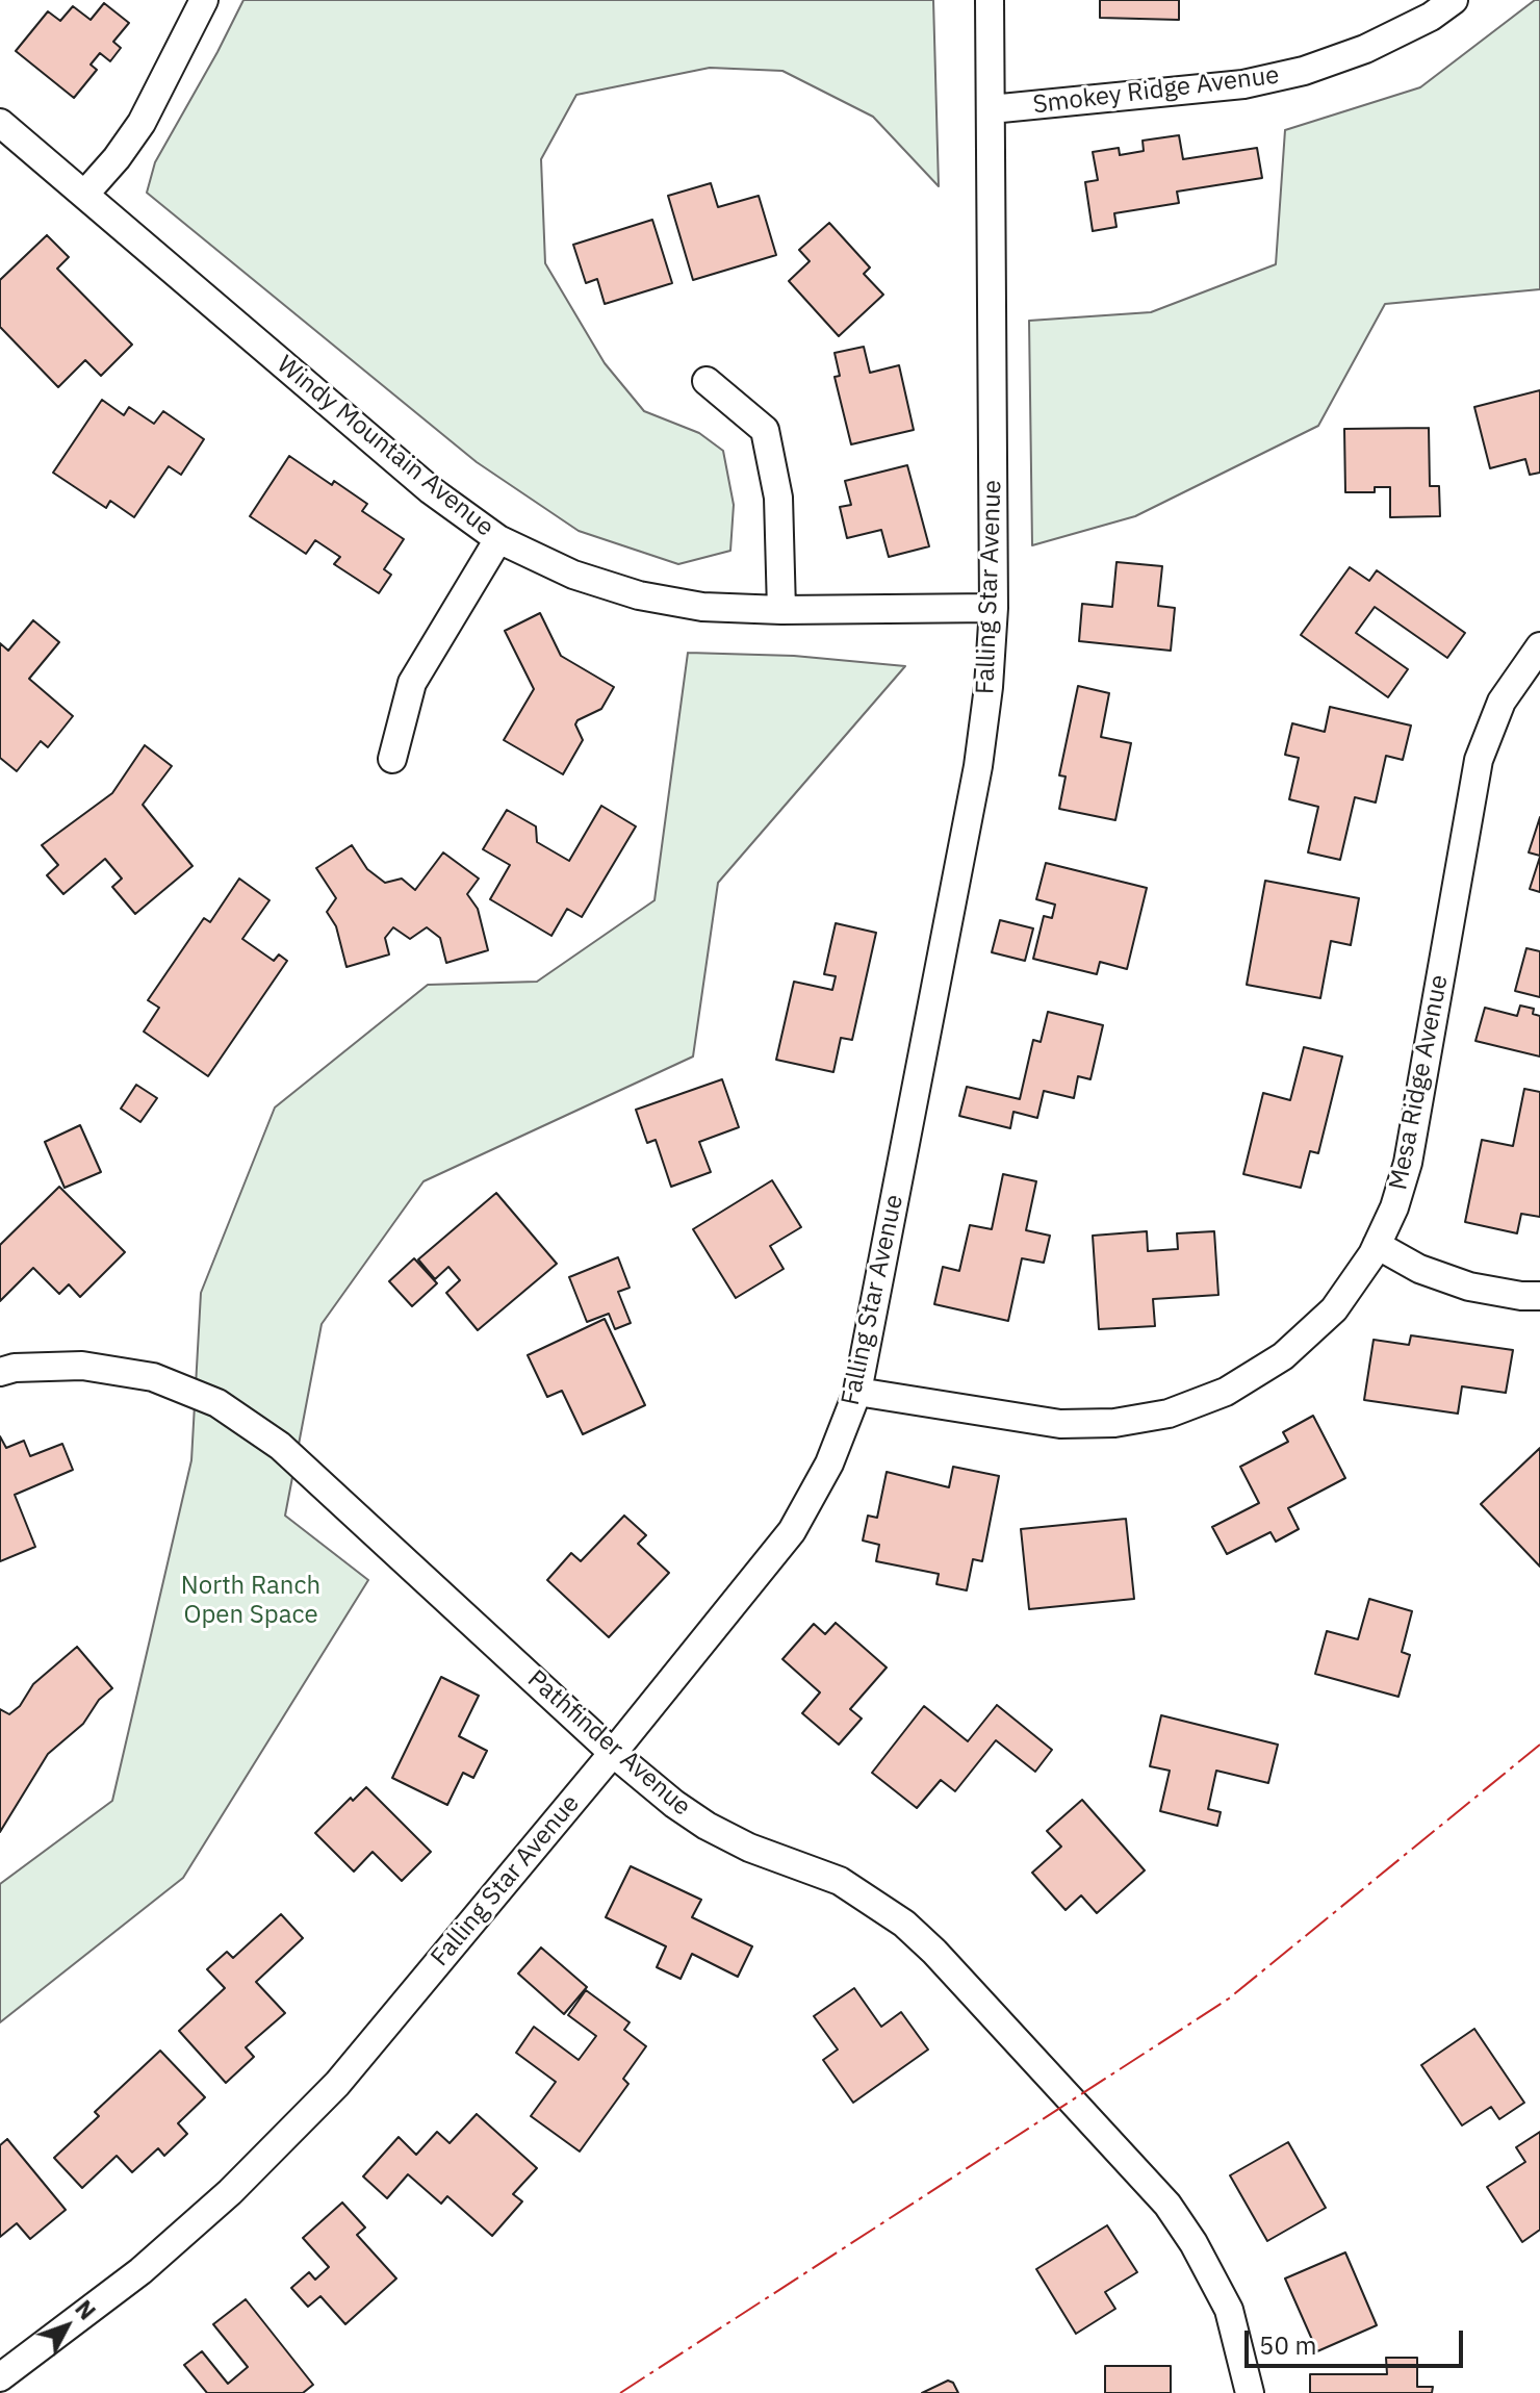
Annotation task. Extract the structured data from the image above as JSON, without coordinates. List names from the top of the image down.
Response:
{
  "streets": {
    "street": [
      "Smokey Ridge Avenue",
      "Windy Mountain Avenue",
      "Falling Star Avenue",
      "Mesa Ridge Avenue",
      "Pathfinder Avenue"
    ]
  },
  "crossings": [
    ["Smokey Ridge Avenue", "Falling Star Avenue"],
    ["Windy Mountain Avenue", "Falling Star Avenue"],
    ["Falling Star Avenue", "Mesa Ridge Avenue"],
    ["Falling Star Avenue", "Pathfinder Avenue"]
  ],
  "parks": ["North Ranch Open Space"],
  "scale_bar": "50 m",
  "north": "top right"
}
